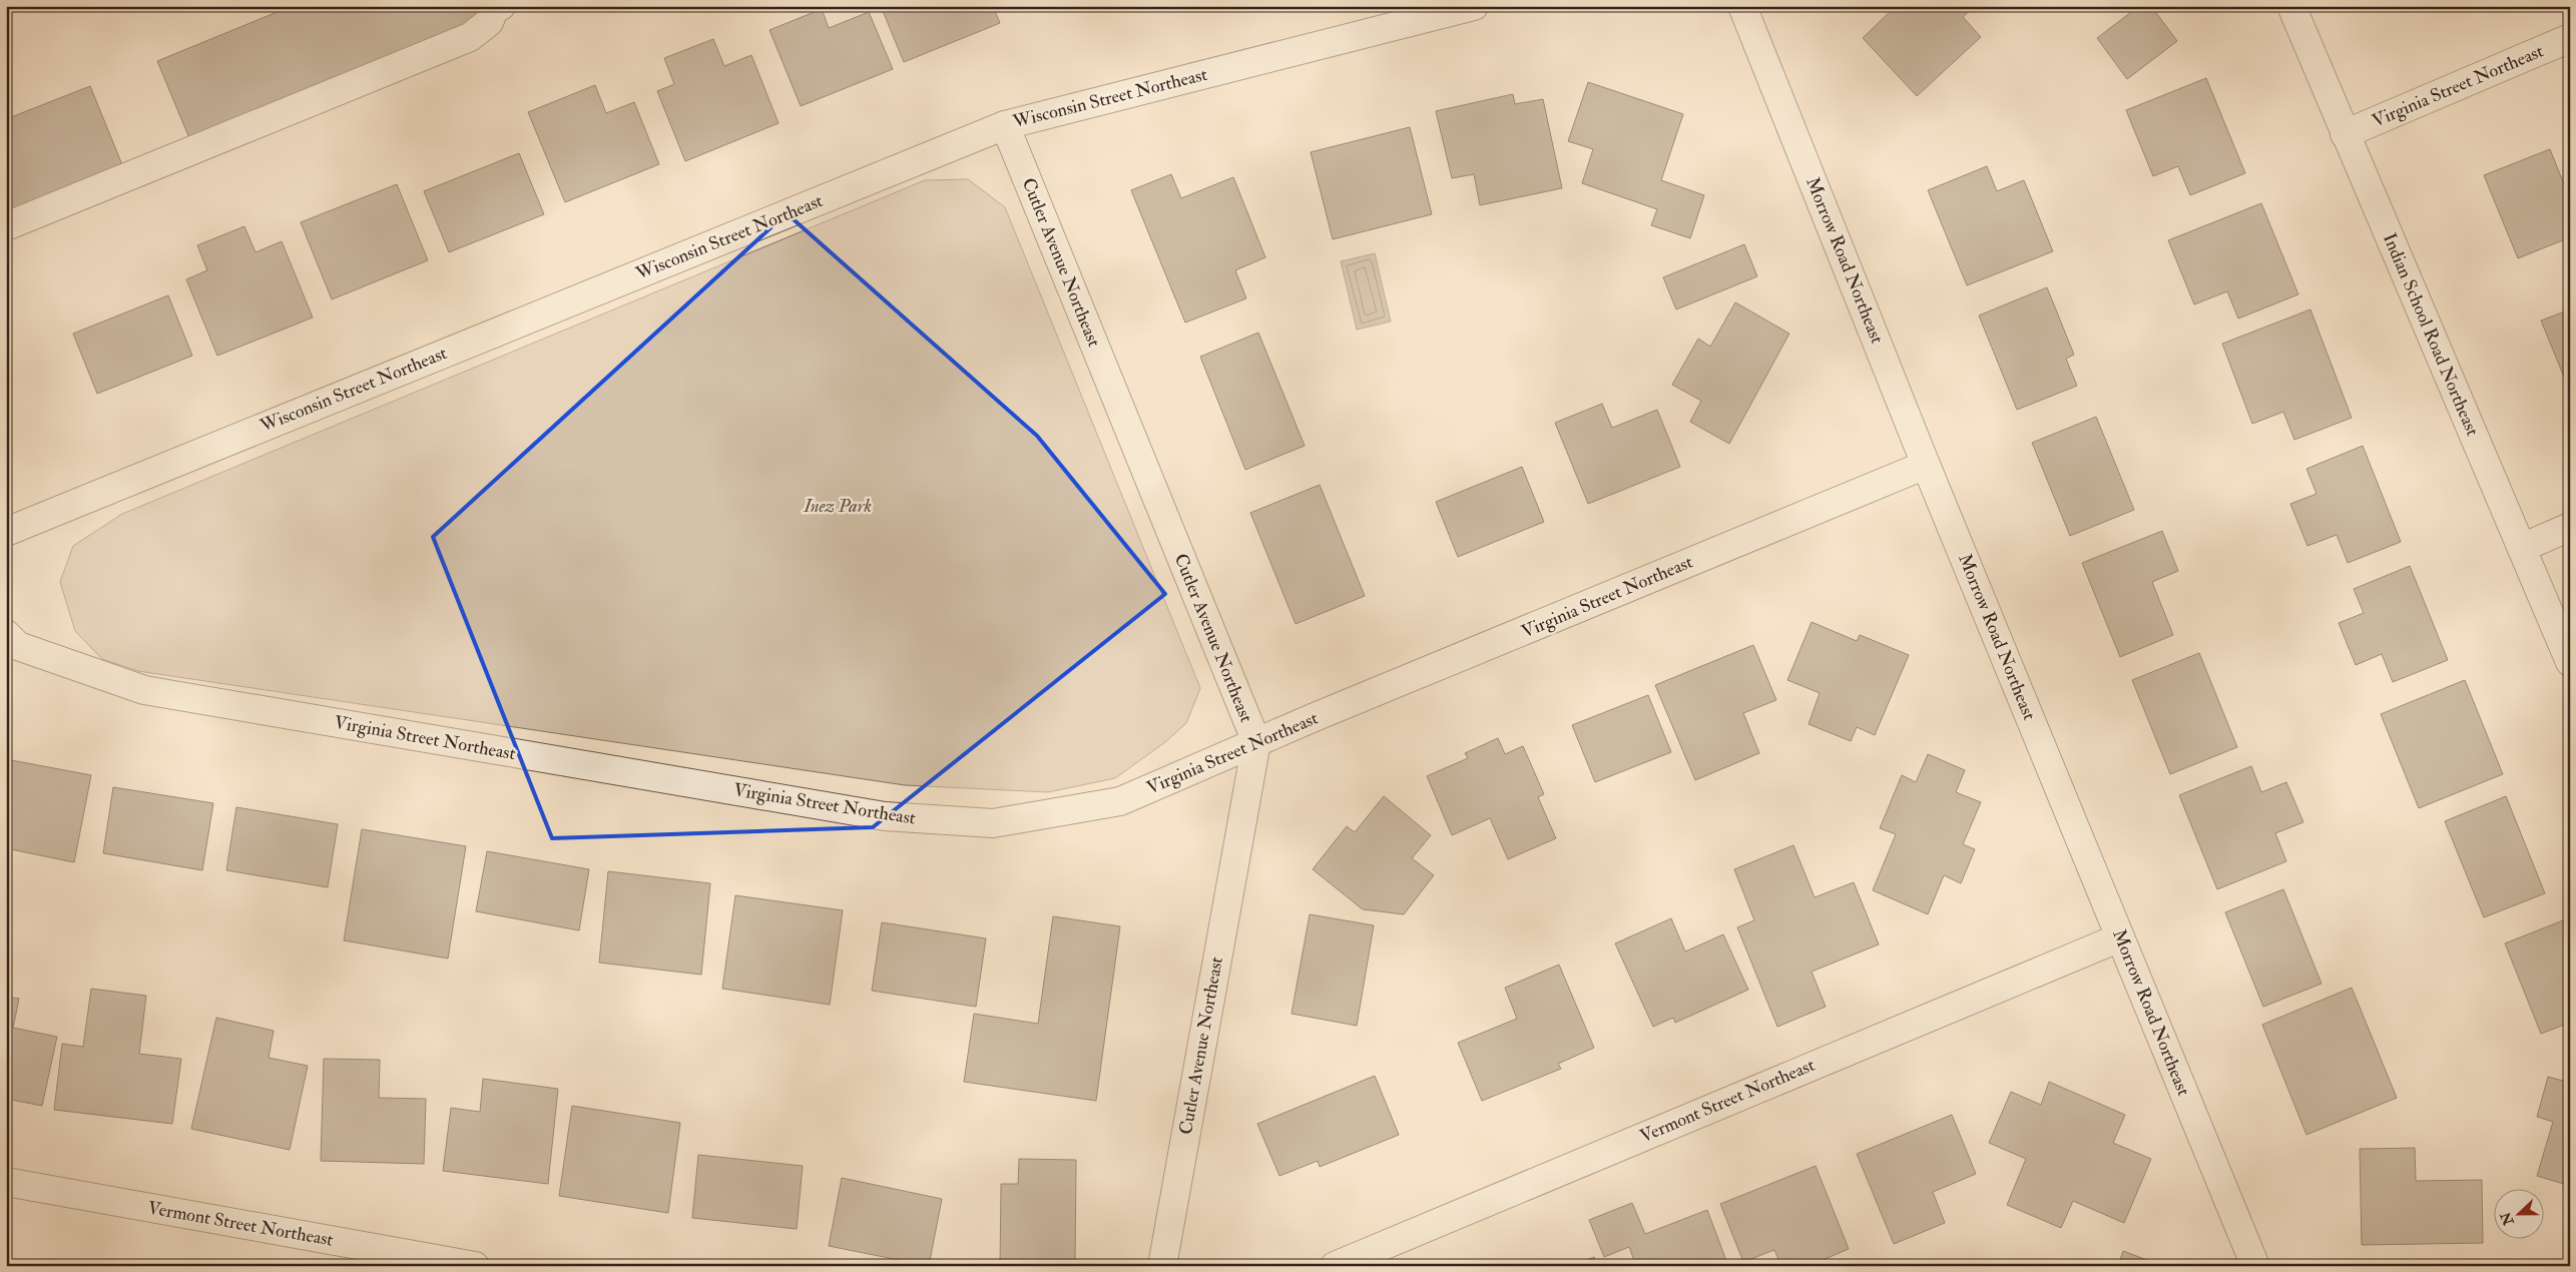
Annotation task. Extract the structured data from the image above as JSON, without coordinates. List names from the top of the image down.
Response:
{
  "streets": {
    "street": [
      "Virginia Street Northeast",
      "Wisconsin Street Northeast",
      "Morrow Road Northeast",
      "Cutler Avenue Northeast",
      "Indian School Road Northeast",
      "Vermont Street Northeast"
    ]
  },
  "crossings": [
    ["Virginia Street Northeast", "Morrow Road Northeast"],
    ["Virginia Street Northeast", "Cutler Avenue Northeast"],
    ["Virginia Street Northeast", "Indian School Road Northeast"],
    ["Wisconsin Street Northeast", "Cutler Avenue Northeast"],
    ["Morrow Road Northeast", "Vermont Street Northeast"]
  ],
  "parks": ["Inez Park"],
  "north": "left"
}
